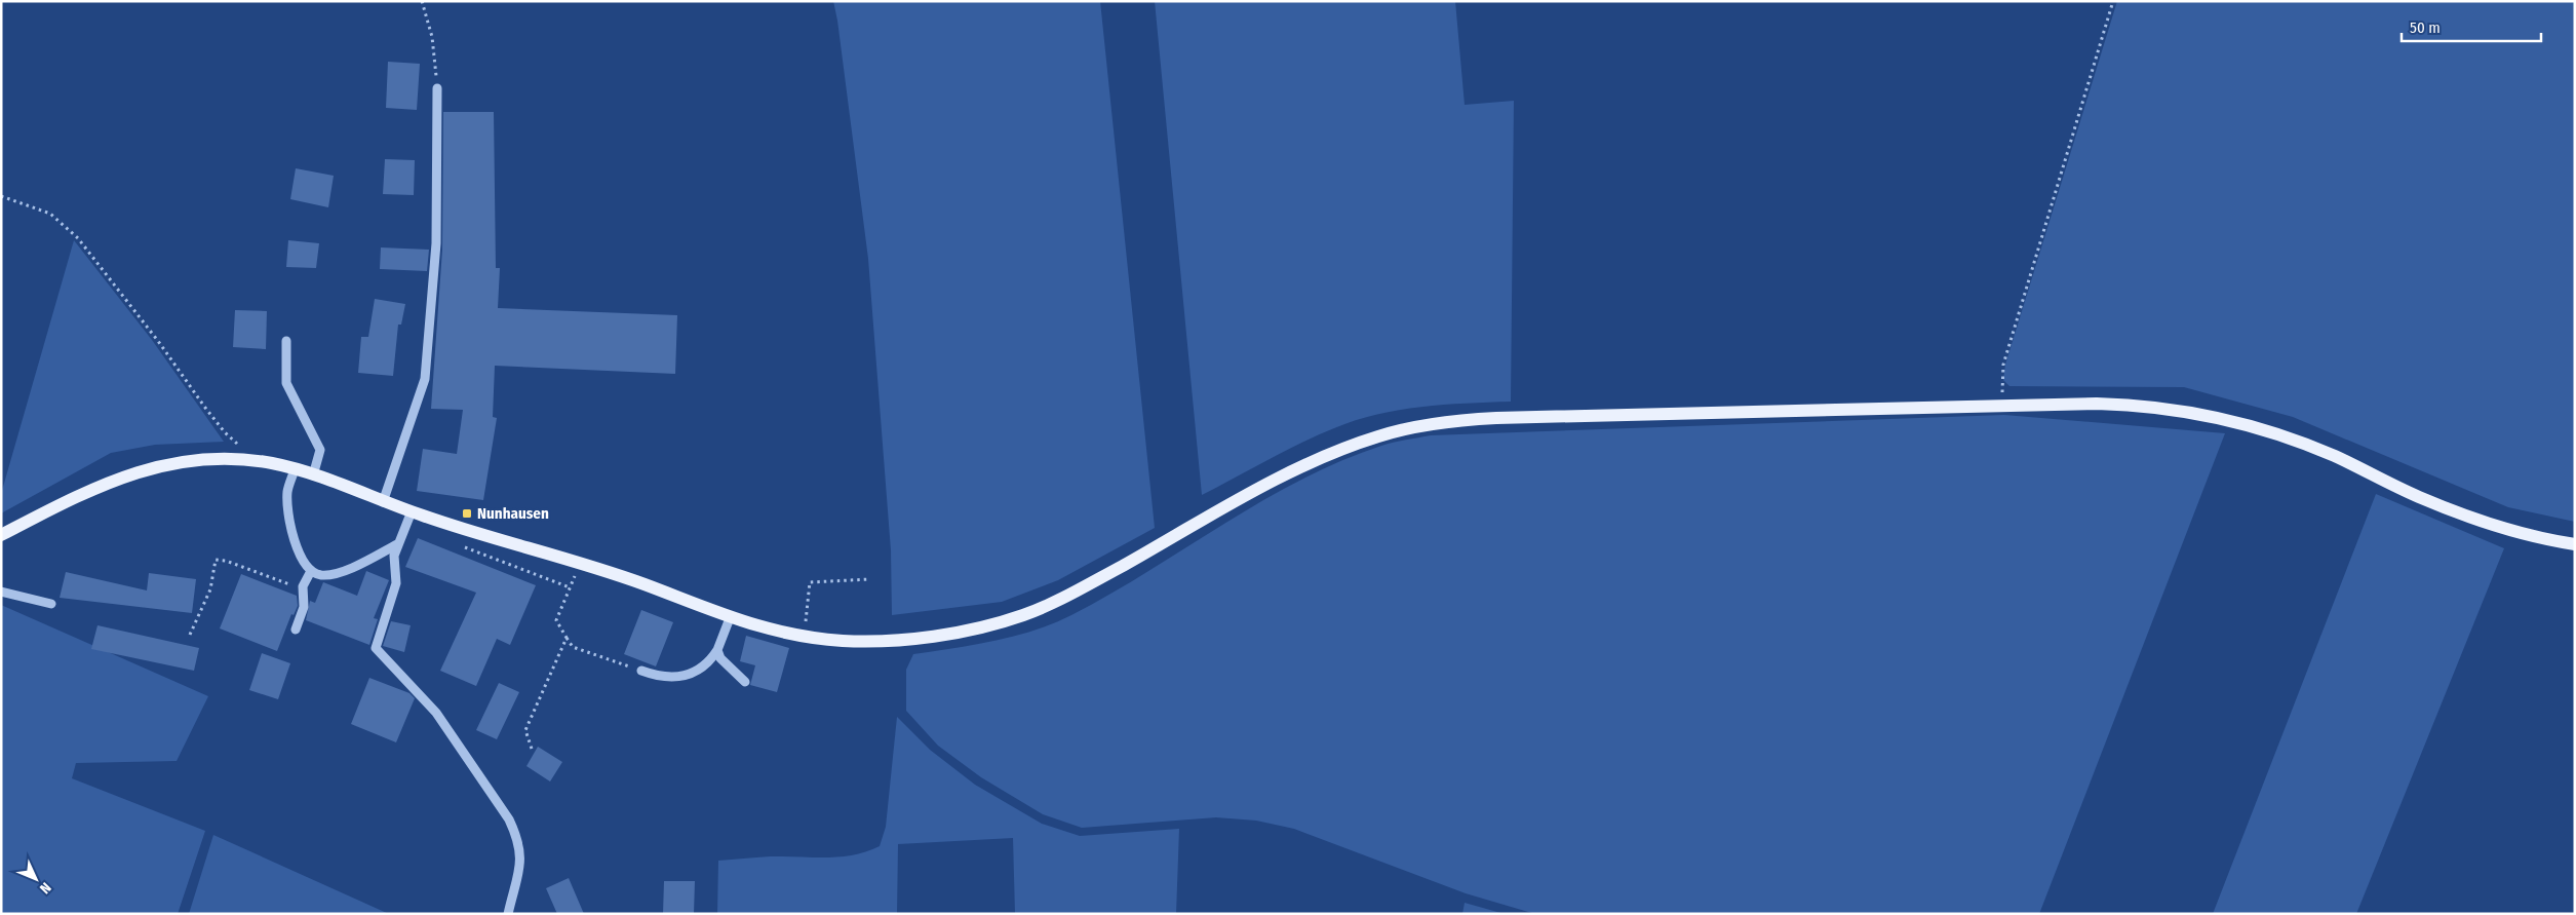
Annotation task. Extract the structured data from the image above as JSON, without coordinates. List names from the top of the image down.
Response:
{
  "places": {
    "transit": ["Nunhausen"]
  },
  "scale_bar": "50 m",
  "north": "bottom right"
}
